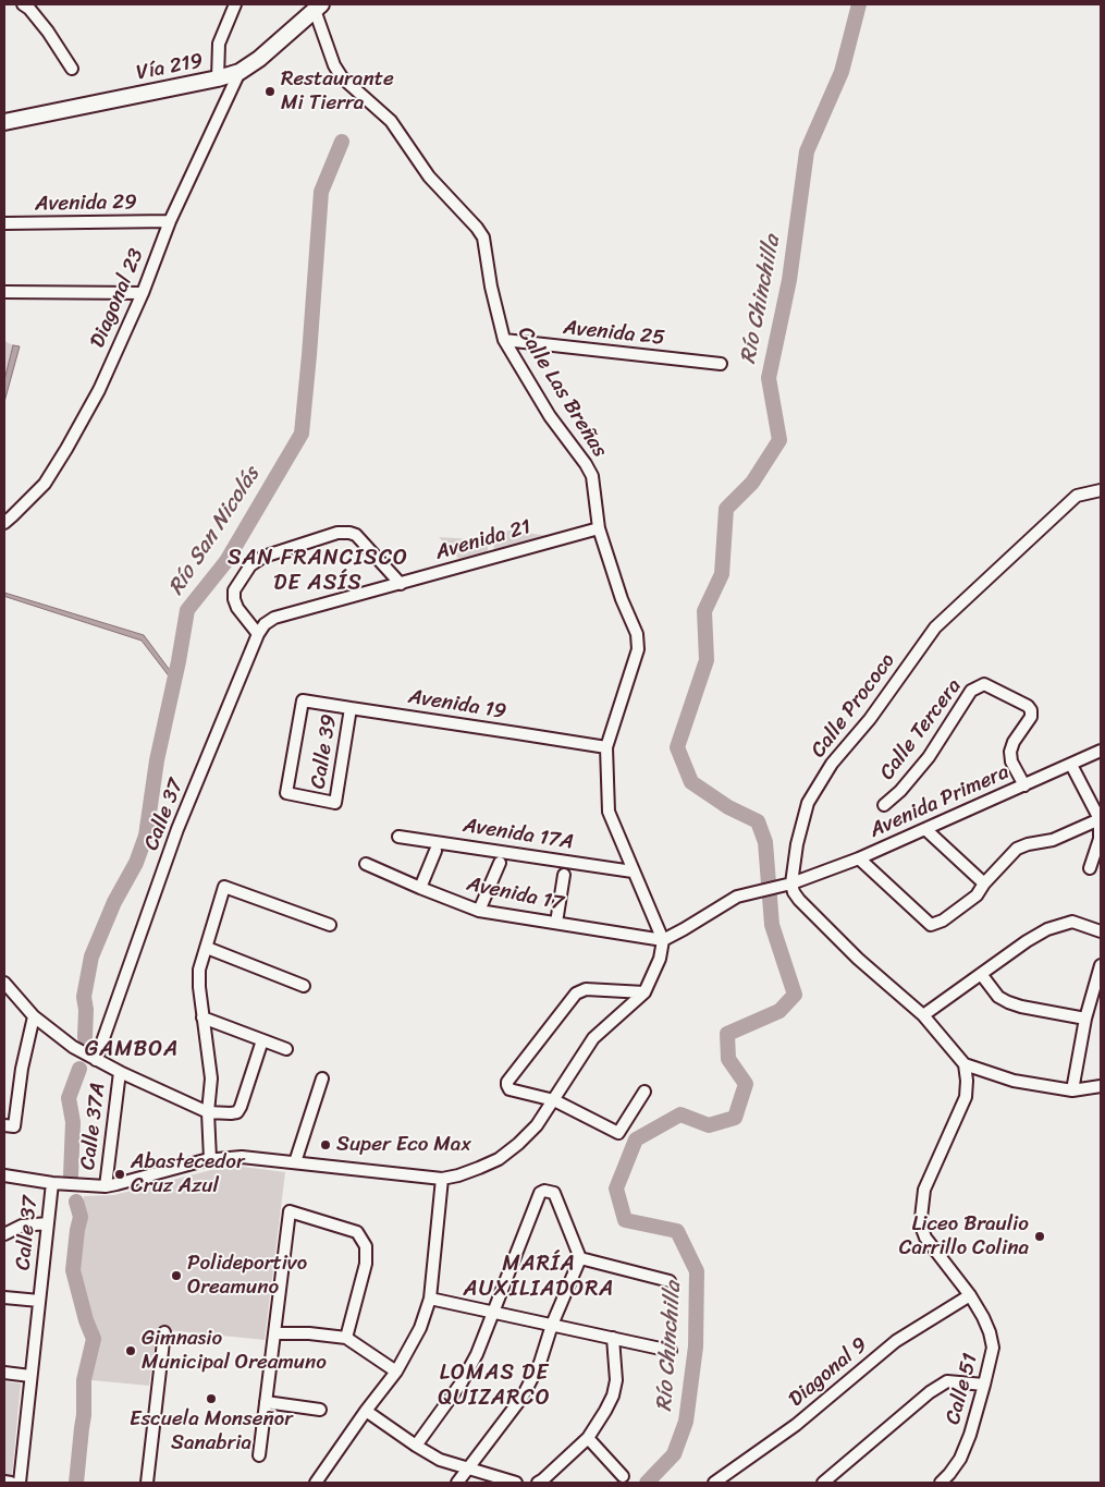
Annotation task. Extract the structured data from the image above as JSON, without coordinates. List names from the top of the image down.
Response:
{
  "streets": {
    "main road": ["Vía 219"],
    "street": [
      "Avenida 29",
      "Diagonal 23",
      "Avenida 25",
      "Calle Las Breñas",
      "Avenida 21",
      "Avenida 19",
      "Calle Prococo",
      "Calle Tercera",
      "Calle 39",
      "Avenida Primera",
      "Calle 37",
      "Avenida 17A",
      "Avenida 17",
      "Calle 37A",
      "Diagonal 9",
      "Calle 51"
    ]
  },
  "crossings": [
    ["Vía 219", "Diagonal 23"],
    ["Vía 219", "Calle Las Breñas"],
    ["Avenida 29", "Diagonal 23"],
    ["Avenida 25", "Calle Las Breñas"],
    ["Calle Las Breñas", "Avenida 21"],
    ["Calle Las Breñas", "Avenida 19"],
    ["Calle Las Breñas", "Avenida 17A"],
    ["Calle Las Breñas", "Avenida 17"],
    ["Avenida 21", "Calle 37"],
    ["Avenida 19", "Calle 39"],
    ["Calle Prococo", "Avenida Primera"],
    ["Calle Tercera", "Avenida Primera"],
    ["Diagonal 9", "Calle 51"]
  ],
  "districts": [
    "SAN FRANCISCO DE ASÍS",
    "GAMBOA",
    "MARÍA AUXILIADORA",
    "LOMAS DE QUIZARCO"
  ],
  "water": ["Río Chinchilla", "Río San Nicolás"],
  "places": [
    "Restaurante Mi Tierra",
    "Super Eco Max",
    "Abastecedor Cruz Azul",
    "Liceo Braulio Carrillo Colina",
    "Polideportivo Oreamuno",
    "Gimnasio Municipal Oreamuno",
    "Escuela Monseñor Sanabria"
  ]
}
